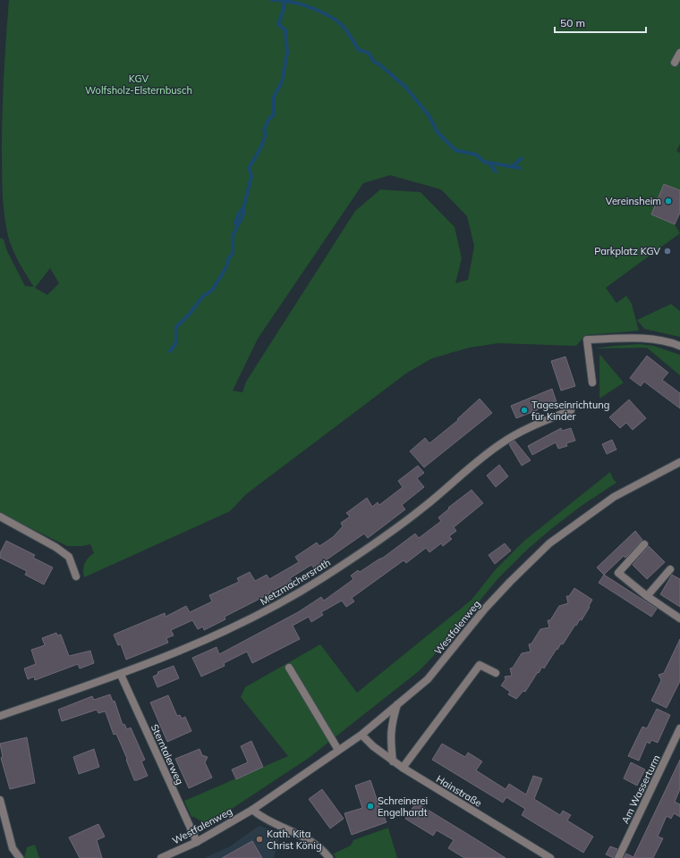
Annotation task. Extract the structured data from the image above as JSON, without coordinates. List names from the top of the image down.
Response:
{
  "streets": {
    "street": [
      "Metzmachersrath",
      "Westfalenweg",
      "Sterntalerweg",
      "Am Wasserturm",
      "Hainstraße"
    ]
  },
  "crossings": [
    ["Metzmachersrath", "Sterntalerweg"],
    ["Westfalenweg", "Sterntalerweg"],
    ["Westfalenweg", "Hainstraße"]
  ],
  "parks": ["KGV Wolfsholz-Elsternbusch"],
  "places": [
    "Vereinsheim",
    "Parkplatz KGV",
    "Tageseinrichtung für Kinder",
    "Schreinerei Engelhardt",
    "Kath. Kita Christ König"
  ],
  "scale_bar": "50 m"
}
